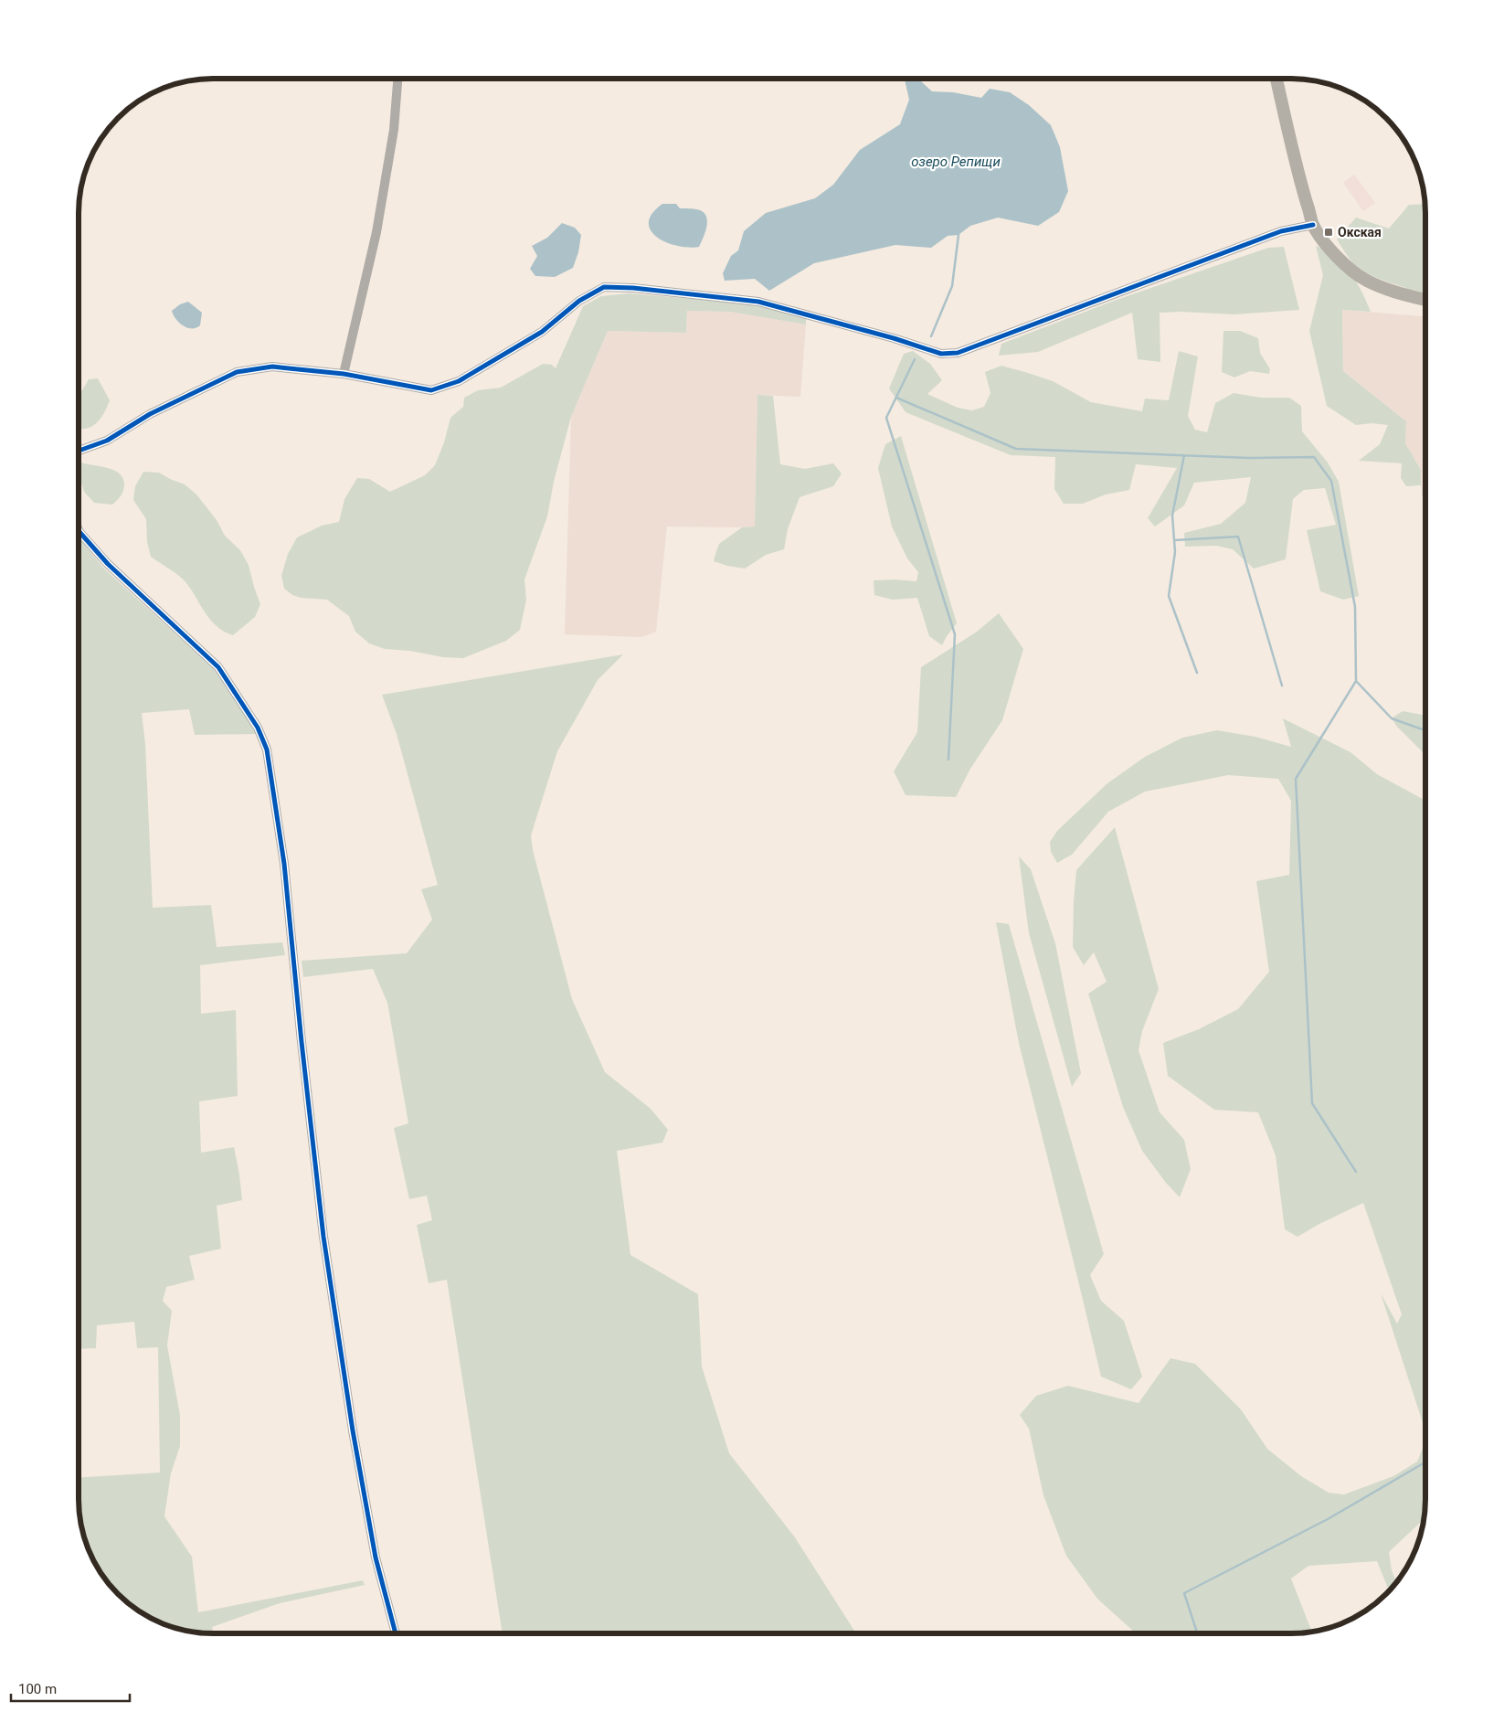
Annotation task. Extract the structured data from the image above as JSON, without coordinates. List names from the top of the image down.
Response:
{
  "water": ["озеро Репищи"],
  "places": {
    "transit": ["Окская"]
  },
  "scale_bar": "100 m"
}
